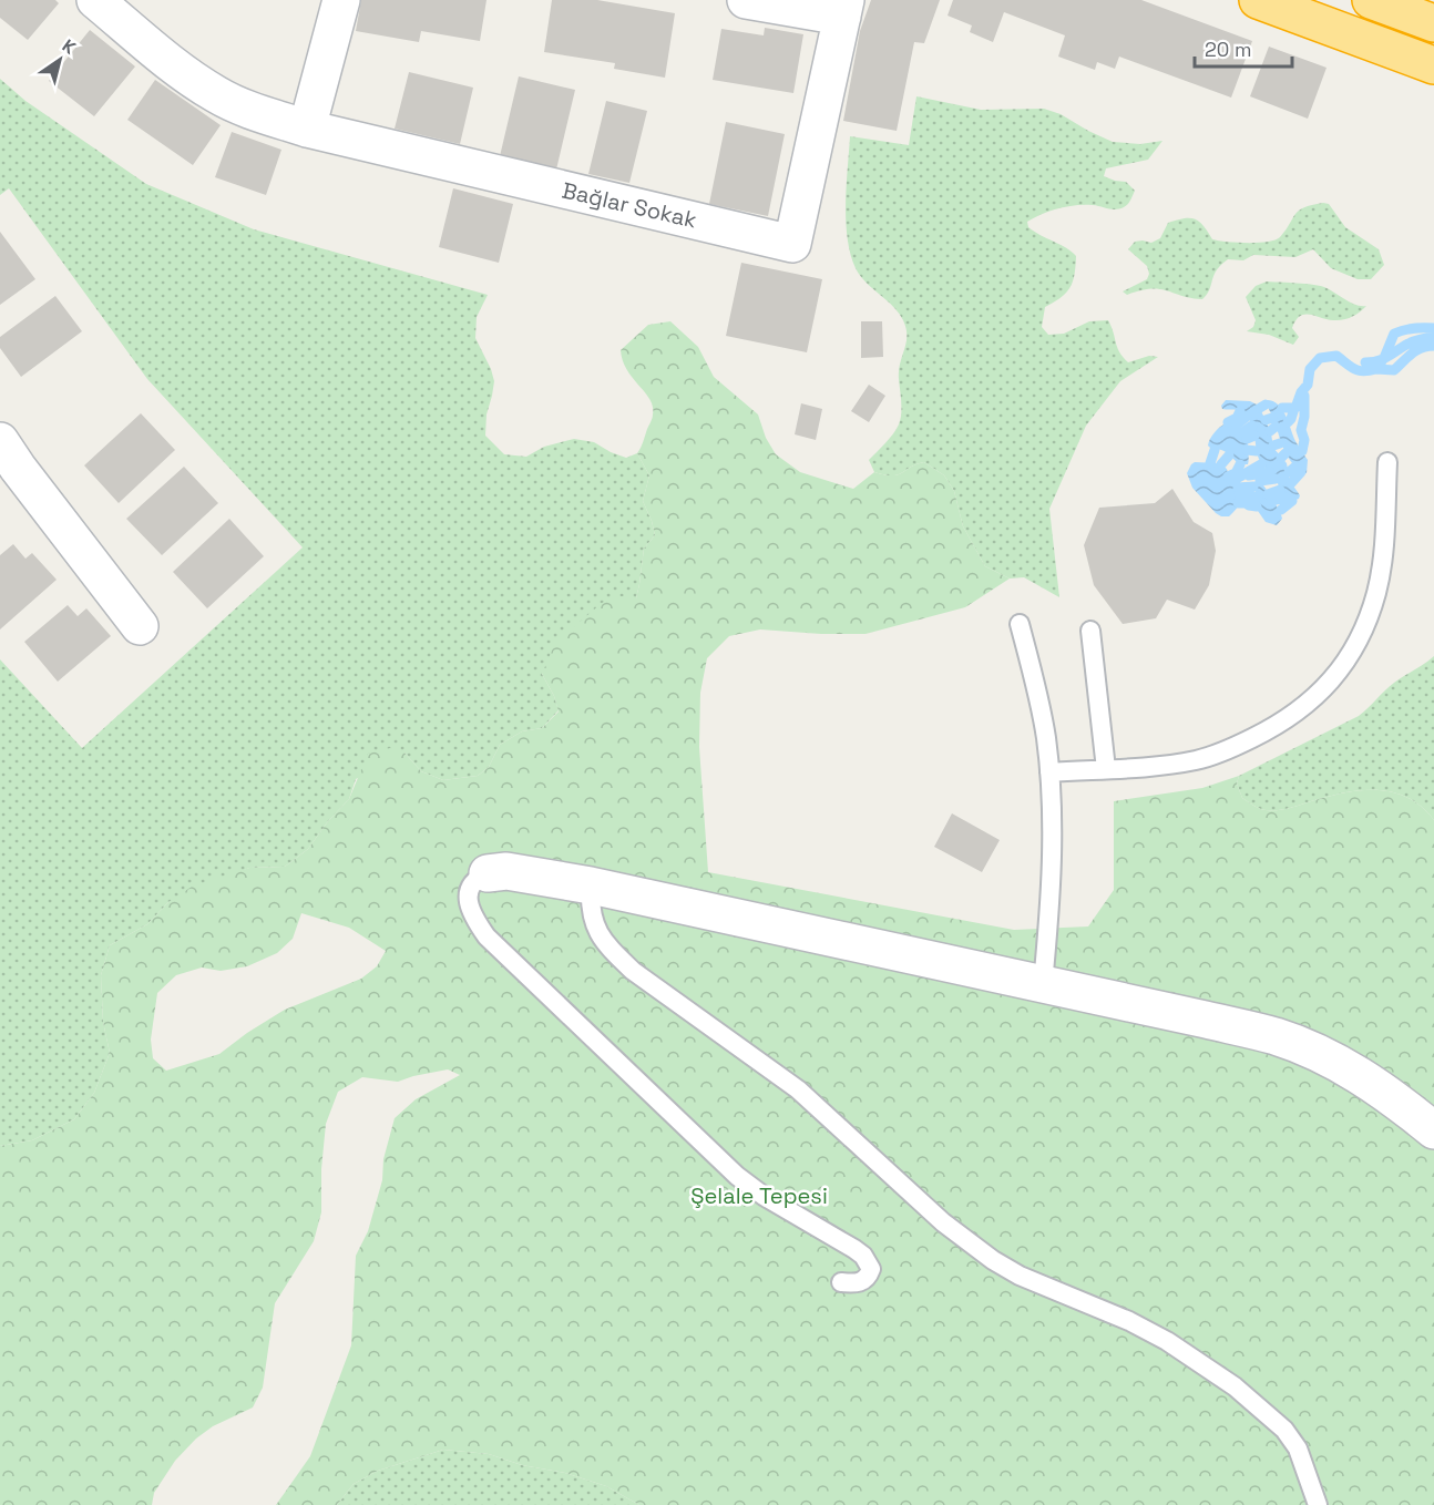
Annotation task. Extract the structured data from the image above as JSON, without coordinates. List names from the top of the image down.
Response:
{
  "streets": {
    "street": ["Bağlar Sokak"]
  },
  "parks": ["Şelale Tepesi"],
  "scale_bar": "20 m",
  "north": "top right"
}
